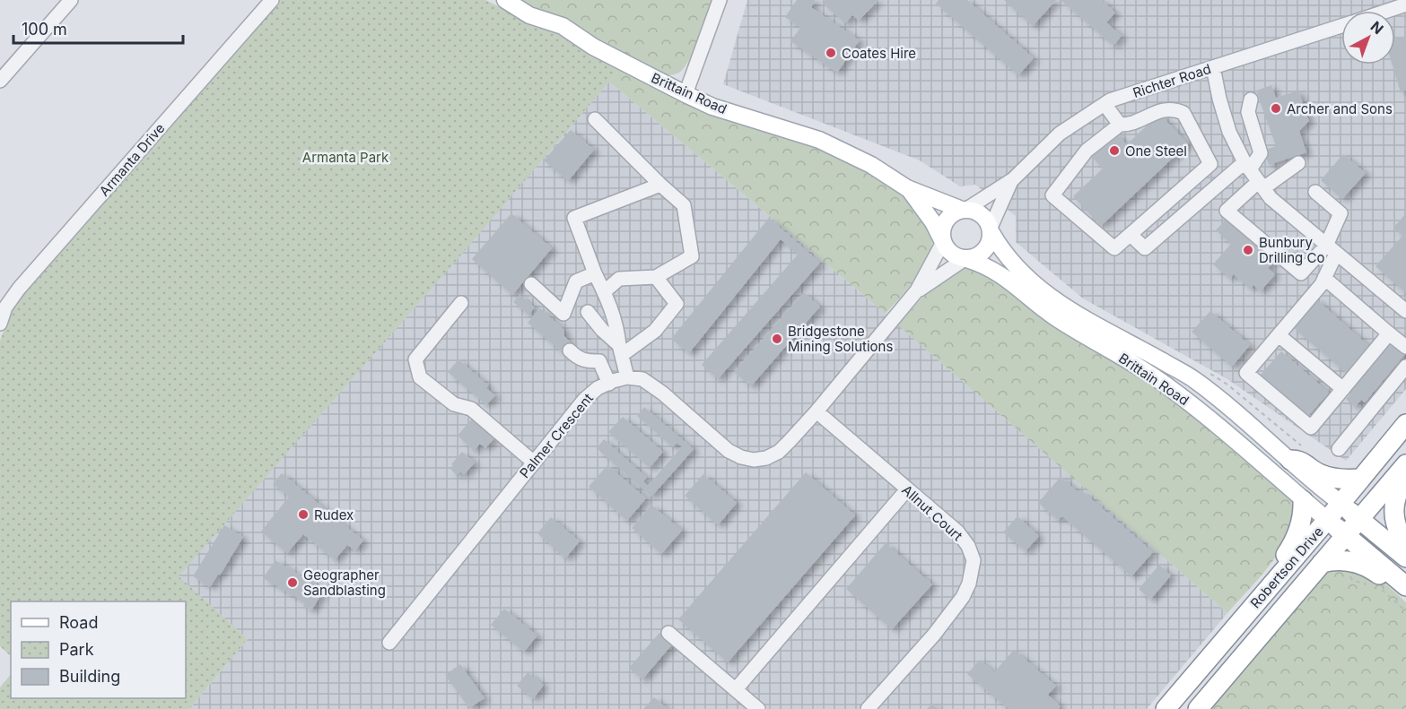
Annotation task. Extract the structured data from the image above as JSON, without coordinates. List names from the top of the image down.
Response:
{
  "streets": {
    "highway": ["Robertson Drive"],
    "main road": ["Brittain Road"],
    "street": [
      "Richter Road",
      "Armanta Drive",
      "Palmer Crescent",
      "Allnut Court"
    ]
  },
  "crossings": [
    ["Richter Road", "Brittain Road"],
    ["Brittain Road", "Robertson Drive"]
  ],
  "parks": ["Armanta Park"],
  "places": [
    "Coates Hire",
    "Archer and Sons",
    "One Steel",
    "Bunbury Drilling Co",
    "Bridgestone Mining Solutions",
    "Rudex",
    "Geographer Sandblasting"
  ],
  "legend": ["Road", "Park", "Building"],
  "scale_bar": "100 m",
  "north": "top right"
}
